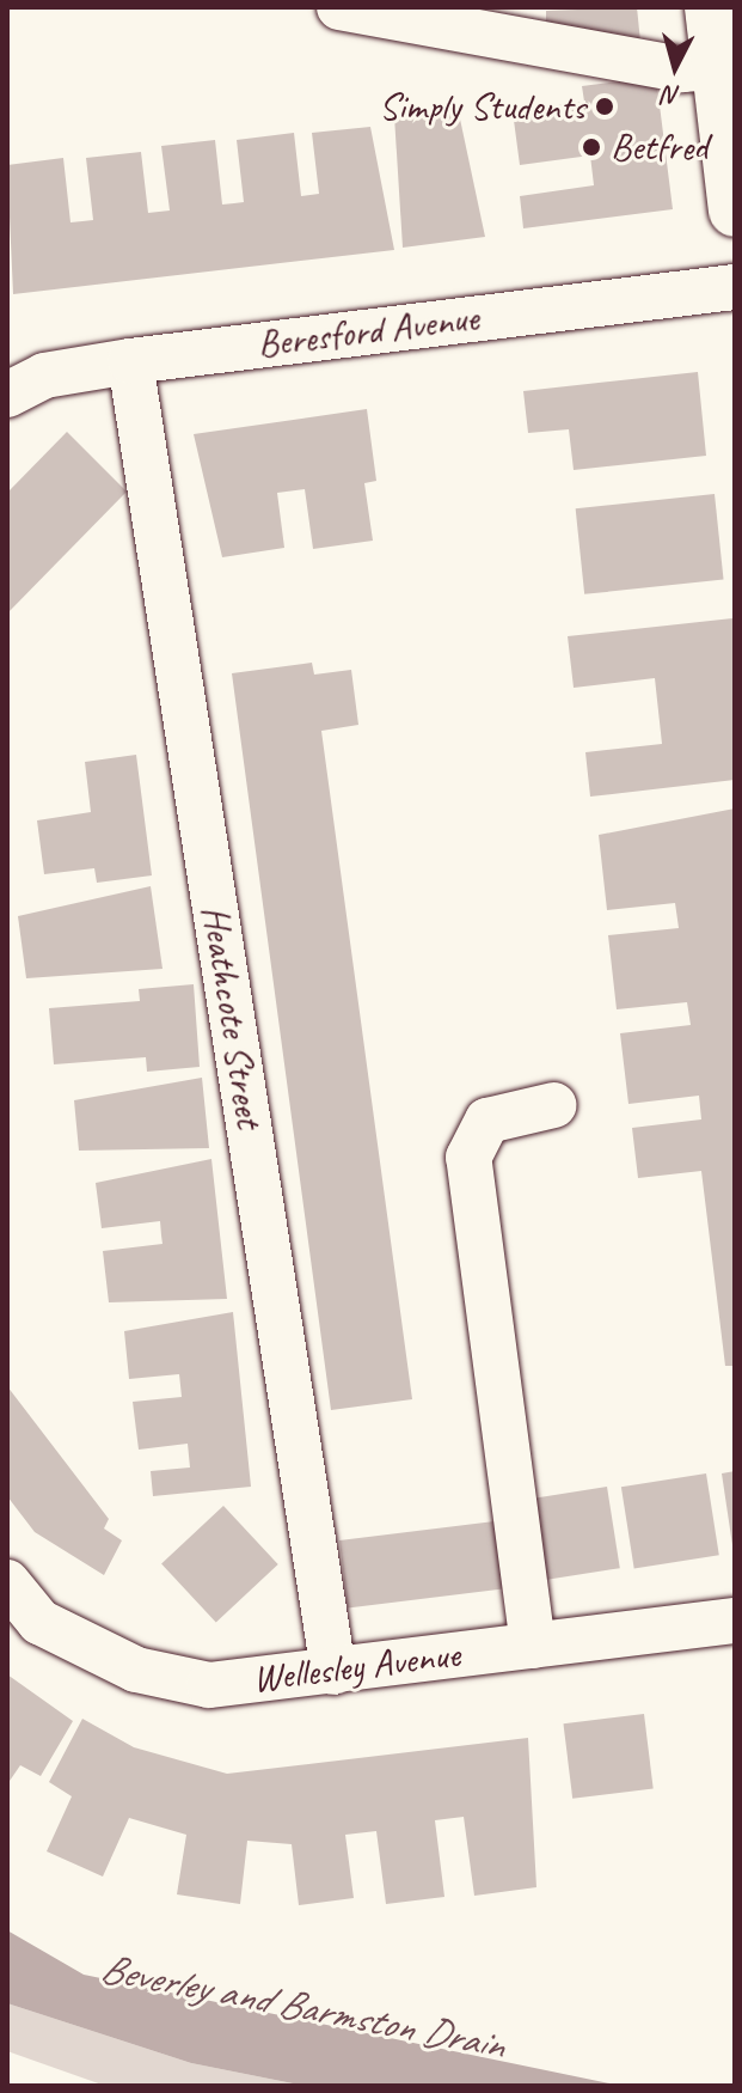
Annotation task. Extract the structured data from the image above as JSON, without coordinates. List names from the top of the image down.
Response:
{
  "streets": {
    "street": ["Beresford Avenue", "Heathcote Street", "Wellesley Avenue"]
  },
  "crossings": [
    ["Beresford Avenue", "Heathcote Street"],
    ["Heathcote Street", "Wellesley Avenue"]
  ],
  "water": ["Beverley and Barmston Drain"],
  "places": ["Simply Students", "Betfred"],
  "north": "bottom"
}
